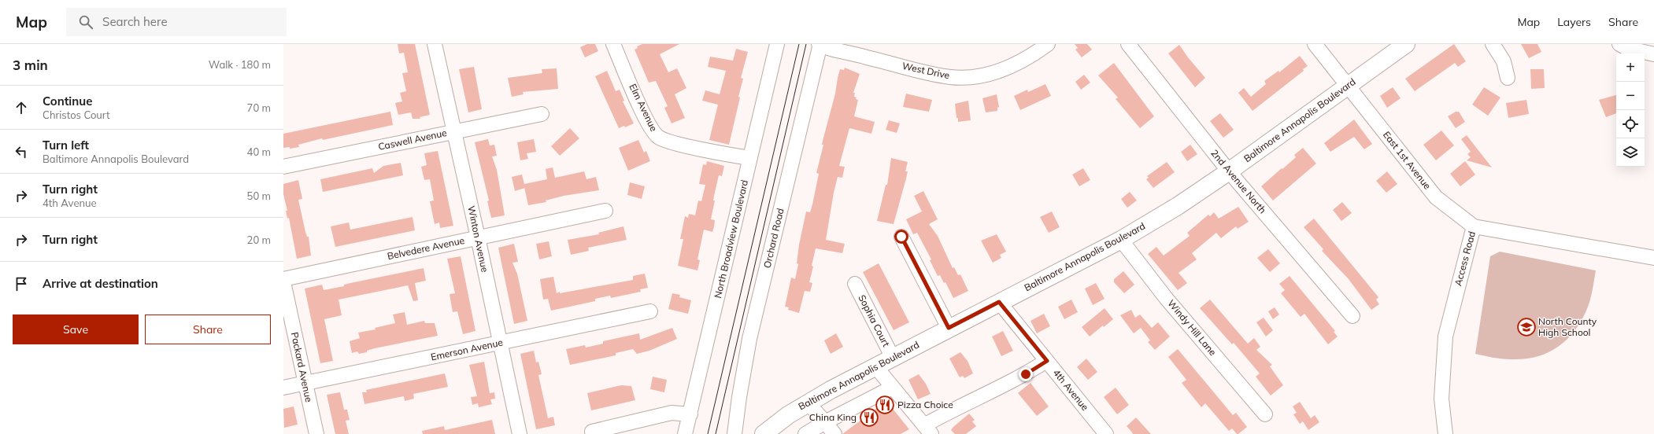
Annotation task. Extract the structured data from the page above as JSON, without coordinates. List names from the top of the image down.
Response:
{
  "streets": {
    "main road": ["Baltimore Annapolis Boulevard"],
    "street": [
      "West Drive",
      "Elm Avenue",
      "Caswell Avenue",
      "East 1st Avenue",
      "2nd Avenue North",
      "Orchard Road",
      "Winton Avenue",
      "North Broadview Boulevard",
      "Belvedere Avenue",
      "Access Road",
      "Sophia Court",
      "Windy Hill Lane",
      "Emerson Avenue",
      "Packard Avenue",
      "4th Avenue"
    ]
  },
  "crossings": [
    ["West Drive", "Orchard Road"],
    ["Elm Avenue", "North Broadview Boulevard"],
    ["Baltimore Annapolis Boulevard", "East 1st Avenue"],
    ["Baltimore Annapolis Boulevard", "2nd Avenue North"],
    ["Baltimore Annapolis Boulevard", "Sophia Court"],
    ["Baltimore Annapolis Boulevard", "Windy Hill Lane"],
    ["Baltimore Annapolis Boulevard", "4th Avenue"],
    ["Caswell Avenue", "Winton Avenue"],
    ["East 1st Avenue", "Access Road"],
    ["Winton Avenue", "Belvedere Avenue"],
    ["Winton Avenue", "Emerson Avenue"],
    ["Emerson Avenue", "Packard Avenue"]
  ],
  "places": {
    "school or university": ["North County High School"],
    "restaurant": ["Pizza Choice", "China King"]
  },
  "page": {
    "header": "Map",
    "search": "Search here",
    "nav": ["Map", "Layers", "Share"],
    "heading": ["3 min", "Walk · 180 m"],
    "map_buttons": ["+", "−"],
    "list": [
      ["Continue", "Christos Court", "70 m"],
      ["Turn left", "Baltimore Annapolis Boulevard", "40 m"],
      ["Turn right", "4th Avenue", "50 m"],
      ["Turn right", "20 m"],
      "Arrive at destination"
    ],
    "buttons": ["Save", "Share"]
  }
}
